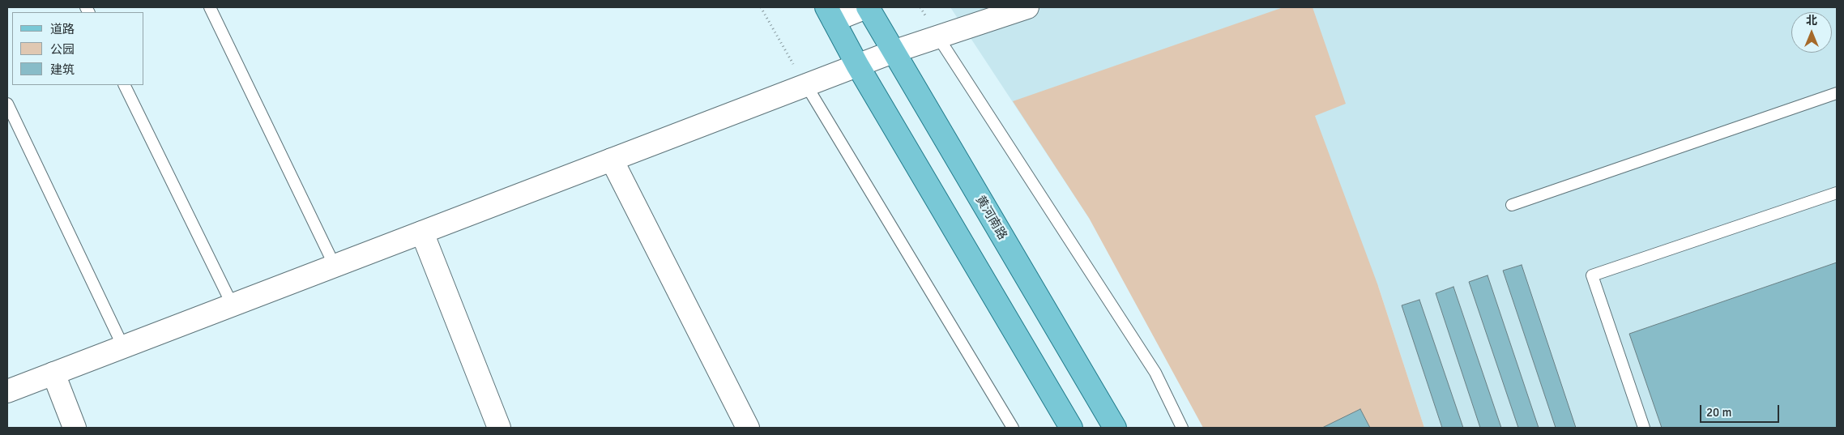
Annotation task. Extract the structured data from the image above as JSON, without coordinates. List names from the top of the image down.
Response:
{
  "streets": {
    "main road": ["黄河南路"]
  },
  "legend": ["道路", "公园", "建筑"],
  "scale_bar": "20 m",
  "north": "top"
}
